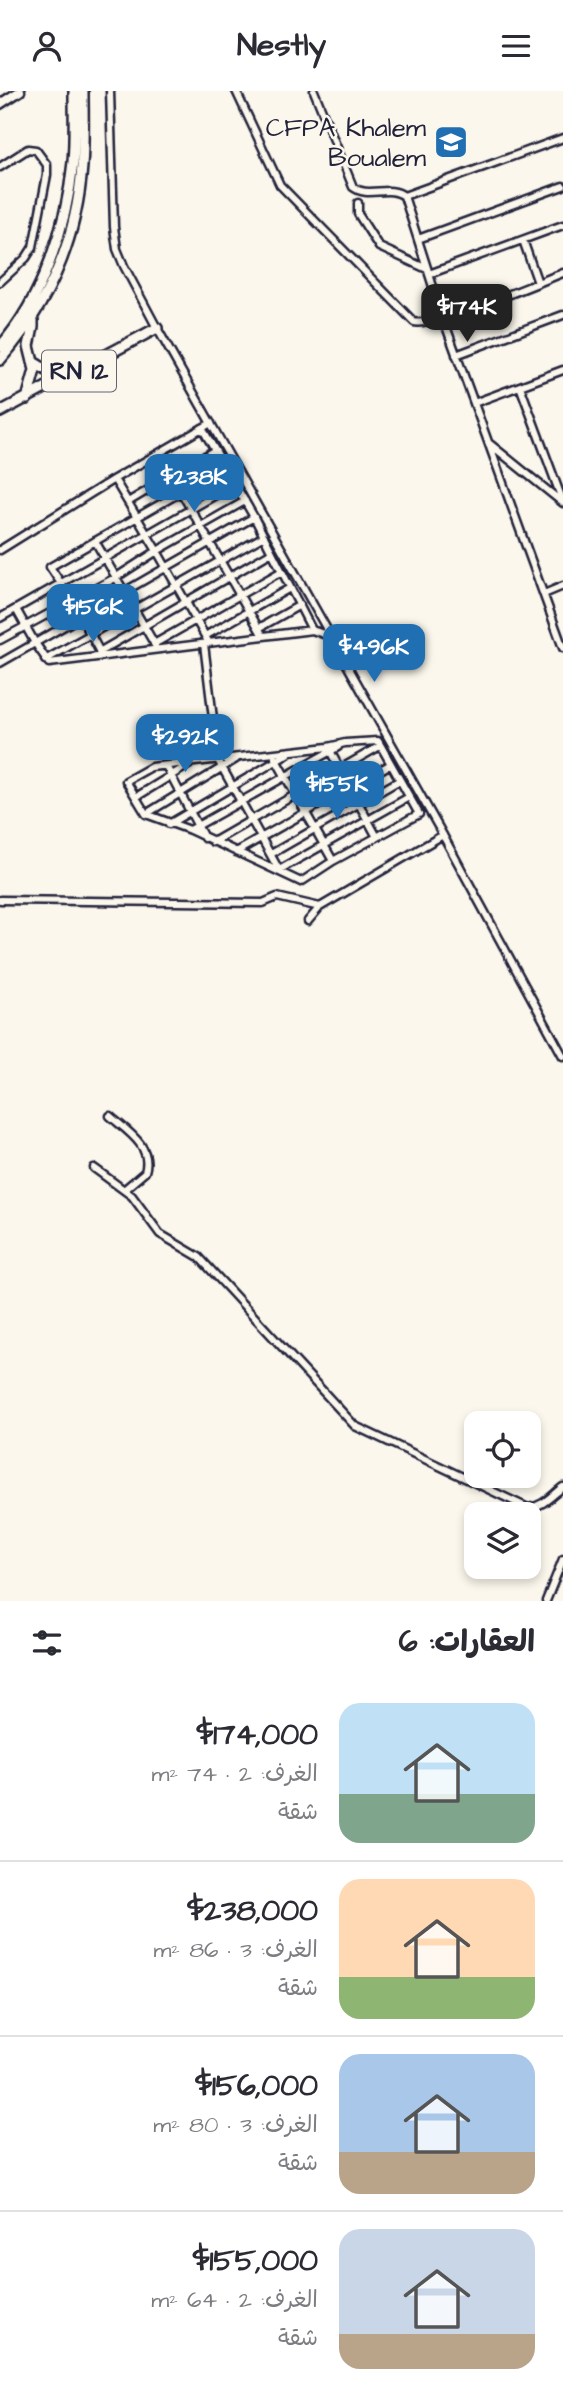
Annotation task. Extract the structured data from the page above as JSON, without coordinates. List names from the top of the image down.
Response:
{
  "streets": {
    "highway": ["RN 12"]
  },
  "places": {
    "school or university": ["CFPA Khalem Boualem"]
  },
  "page": {
    "header": "Nestly",
    "price": [
      "$174K",
      "$238K",
      "$156K",
      "$496K",
      "$292K",
      "$155K"
    ],
    "heading": "العقارات: 6",
    "list": [
      {
        "name": "$174,000",
        "note": "الغرف: 2 · 74 m² · شقة"
      },
      {
        "name": "$238,000",
        "note": "الغرف: 3 · 86 m² · شقة"
      },
      {
        "name": "$156,000",
        "note": "الغرف: 3 · 80 m² · شقة"
      },
      {
        "name": "$155,000",
        "note": "الغرف: 2 · 64 m² · شقة"
      }
    ]
  }
}
